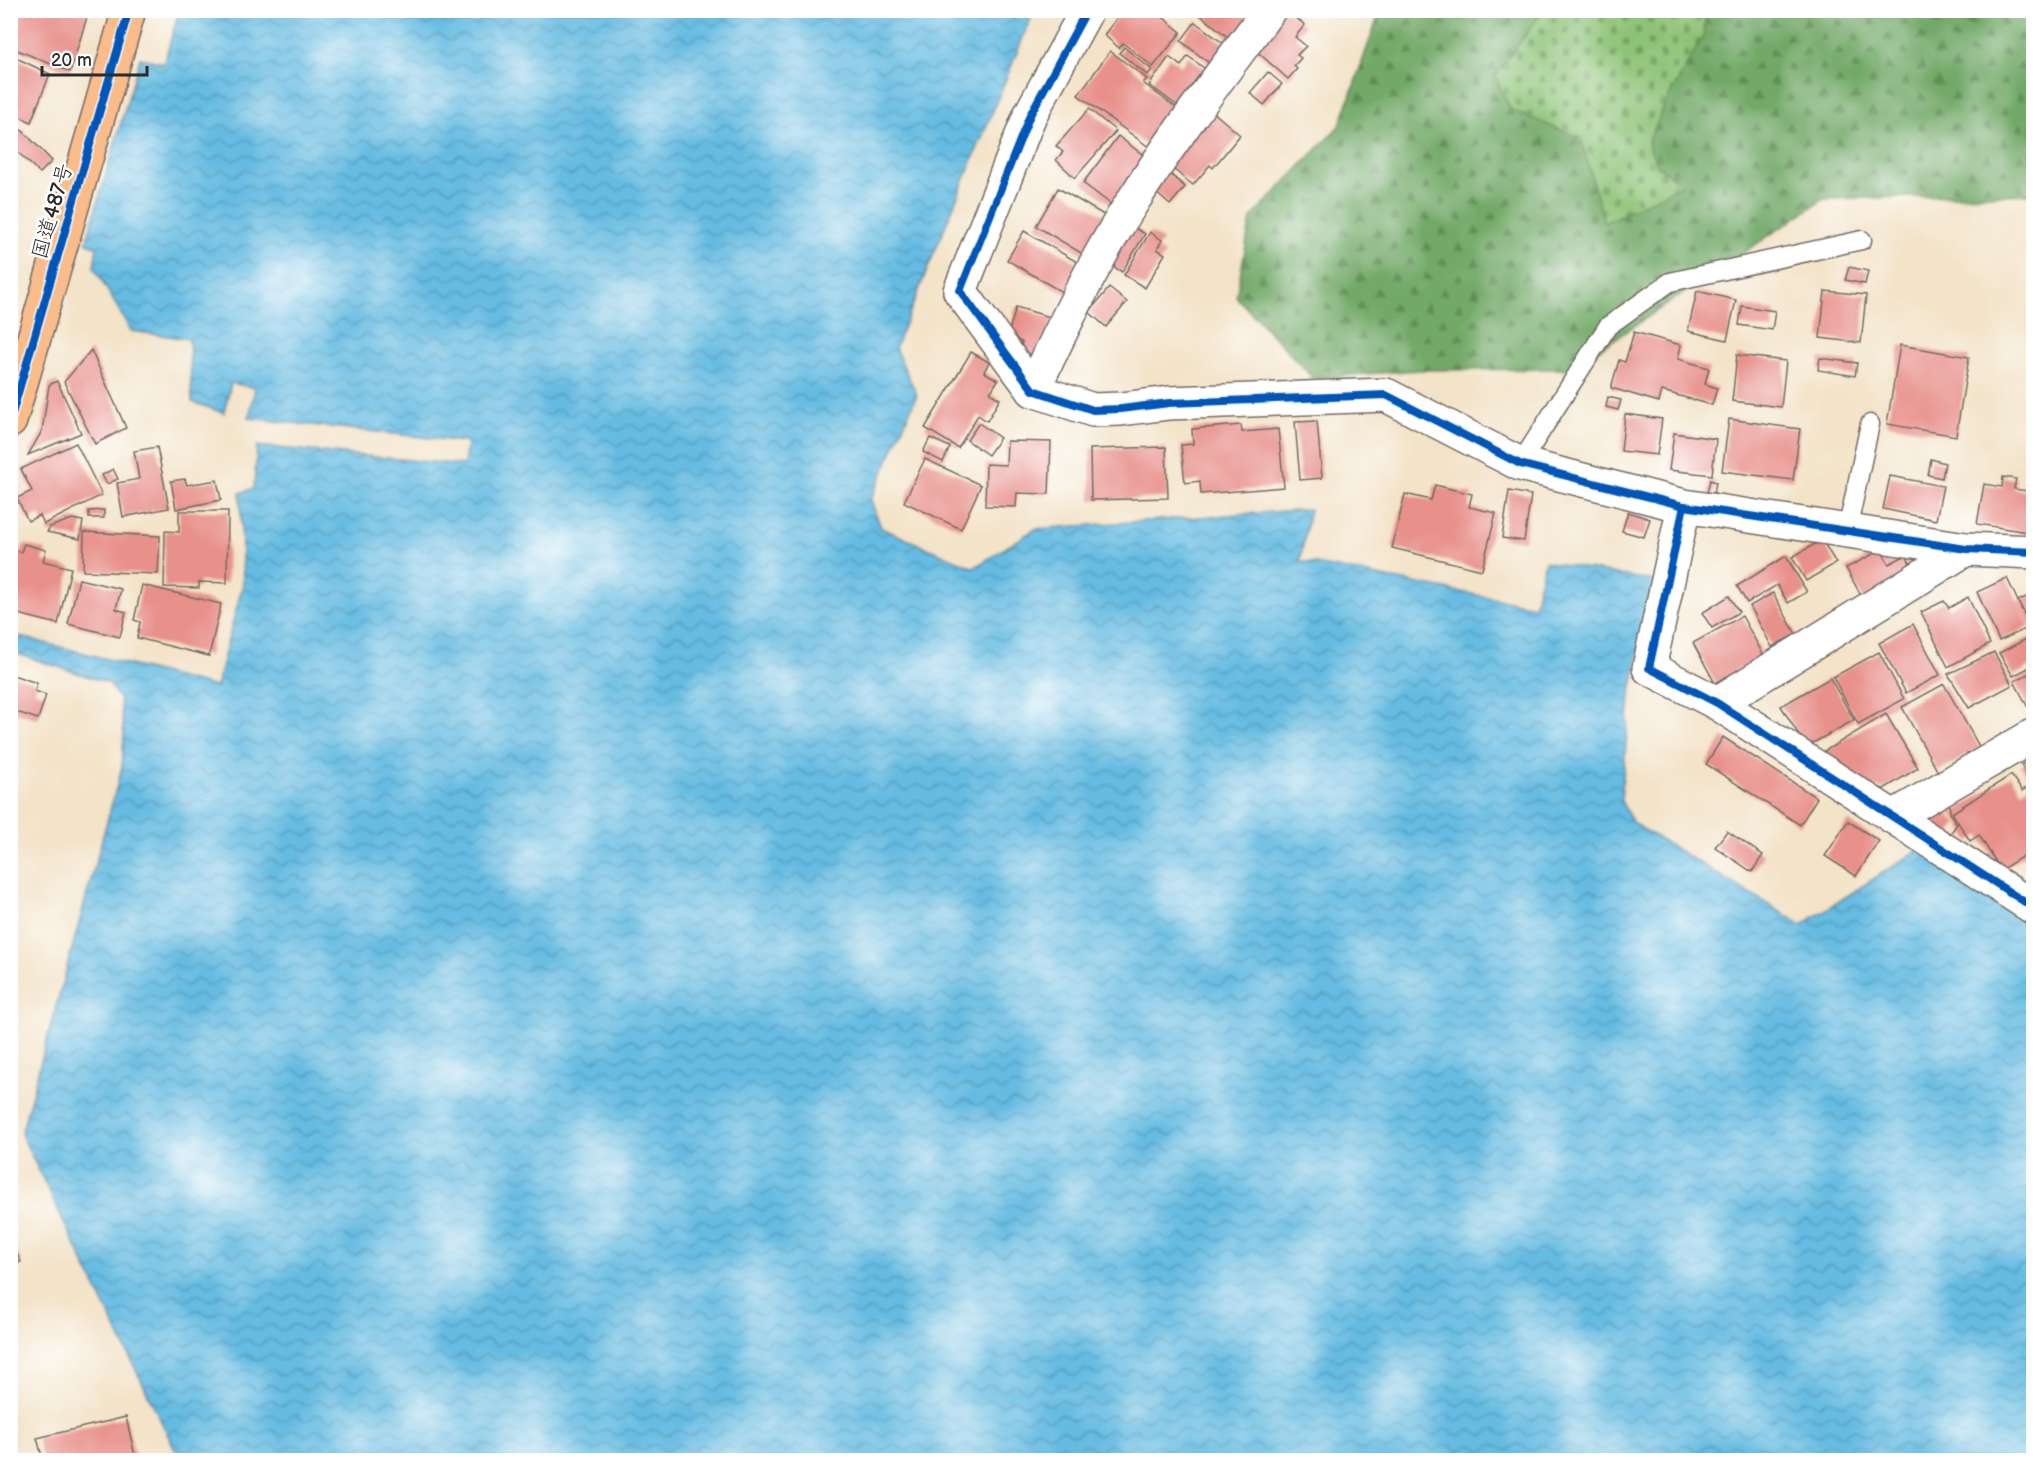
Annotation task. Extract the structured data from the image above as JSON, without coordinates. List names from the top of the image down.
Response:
{
  "streets": {
    "highway": ["国道487号"]
  },
  "scale_bar": "20 m"
}
